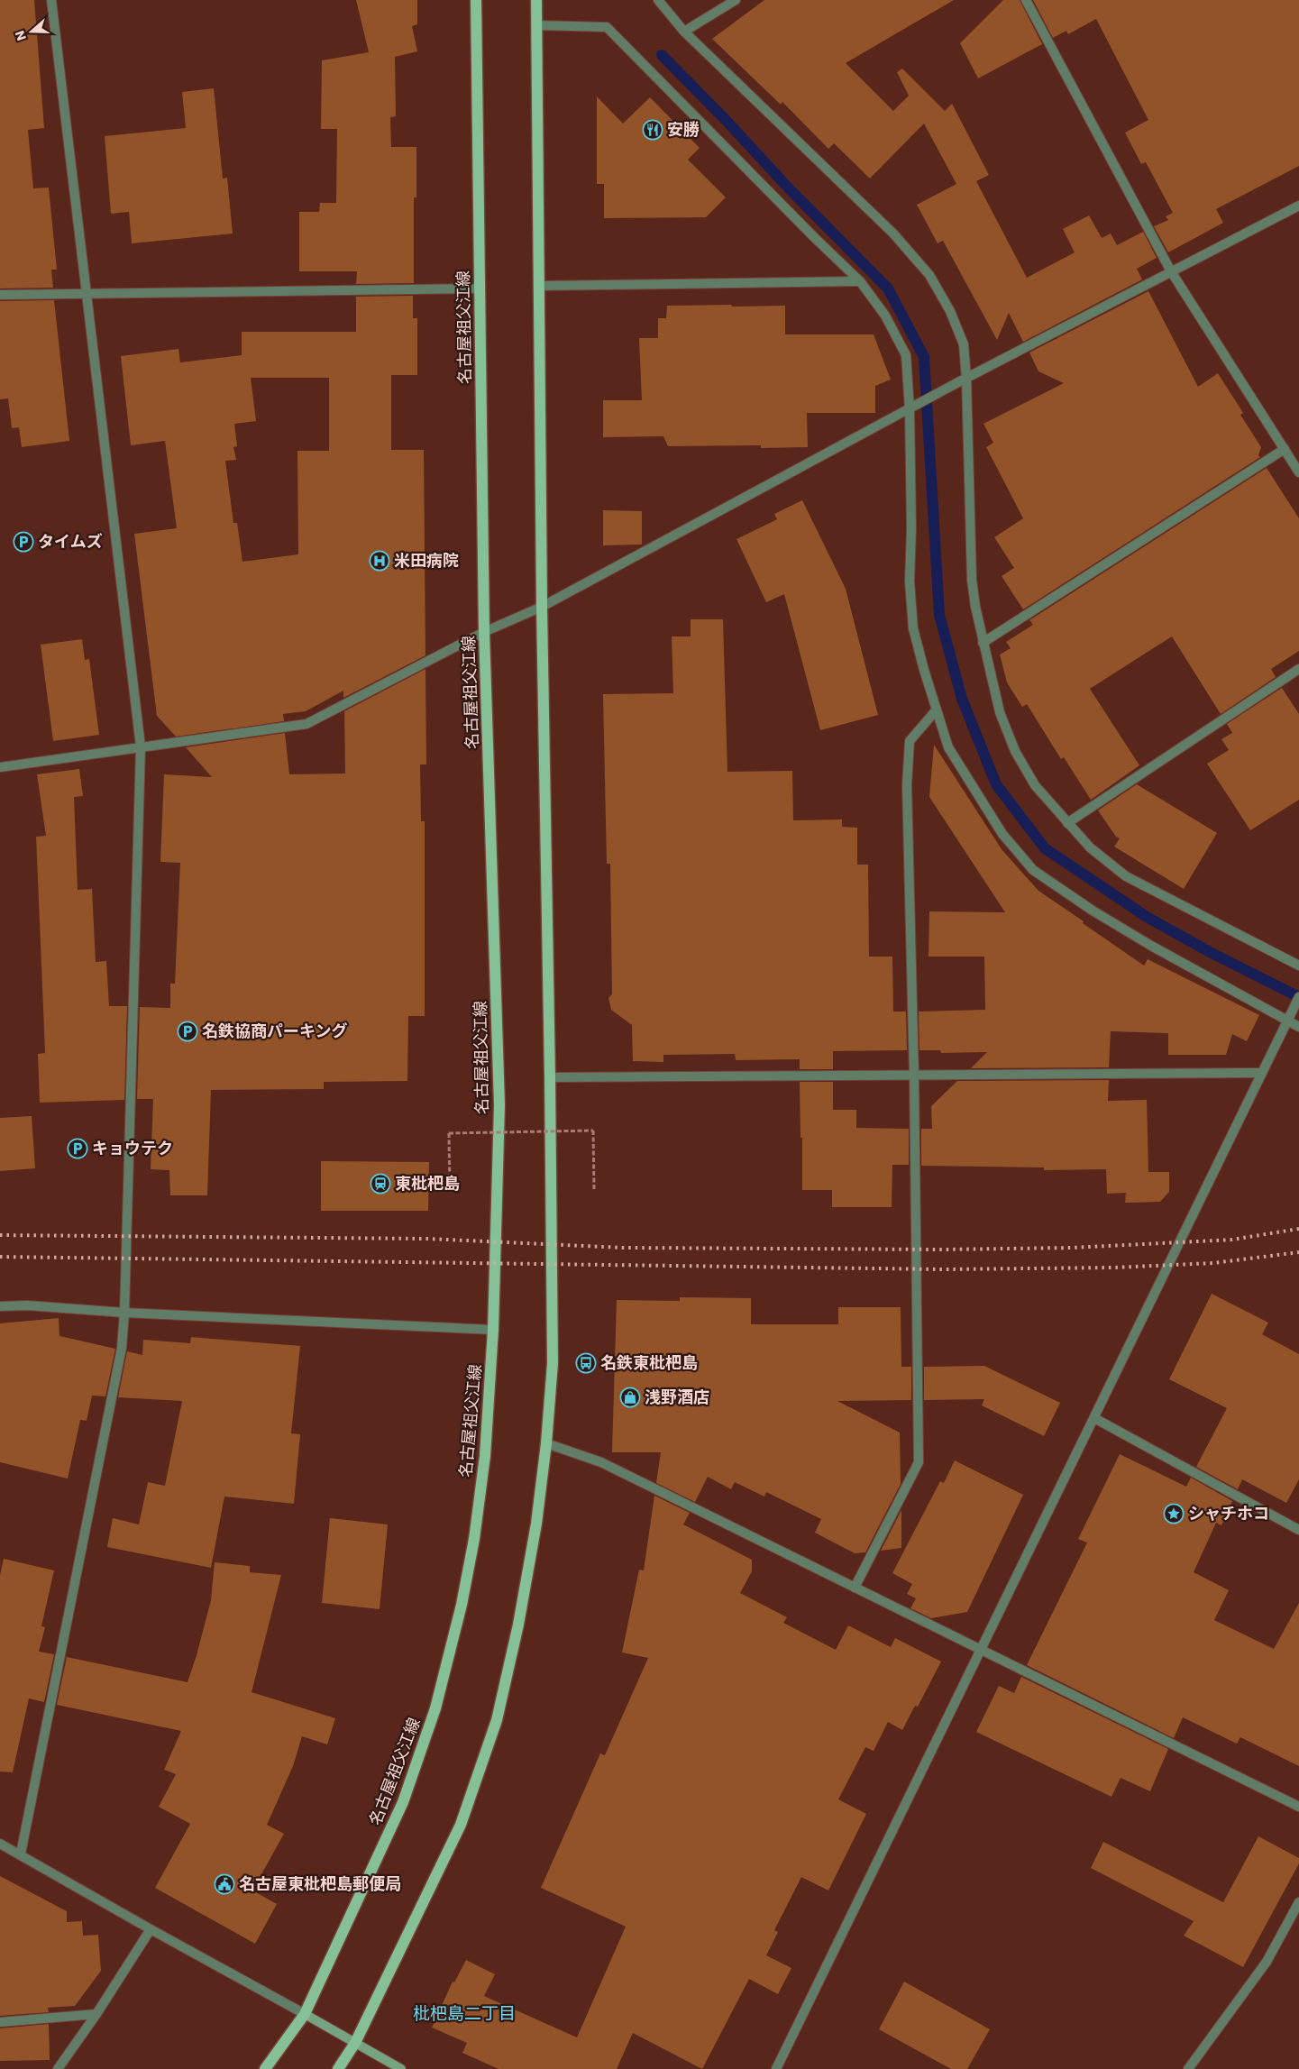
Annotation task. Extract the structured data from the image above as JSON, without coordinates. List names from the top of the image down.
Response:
{
  "streets": {
    "main road": ["名古屋祖父江線"]
  },
  "districts": ["枇杷島二丁目"],
  "places": {
    "restaurant": ["安勝"],
    "parking": ["タイムズ", "名鉄協商パーキング", "キョウテク"],
    "hospital": ["米田病院"],
    "station": ["東枇杷島"],
    "bus stop": ["名鉄東枇杷島"],
    "shop": ["浅野酒店"],
    "place": ["シャチホコ"],
    "public building": ["名古屋東枇杷島郵便局"]
  },
  "north": "left"
}
